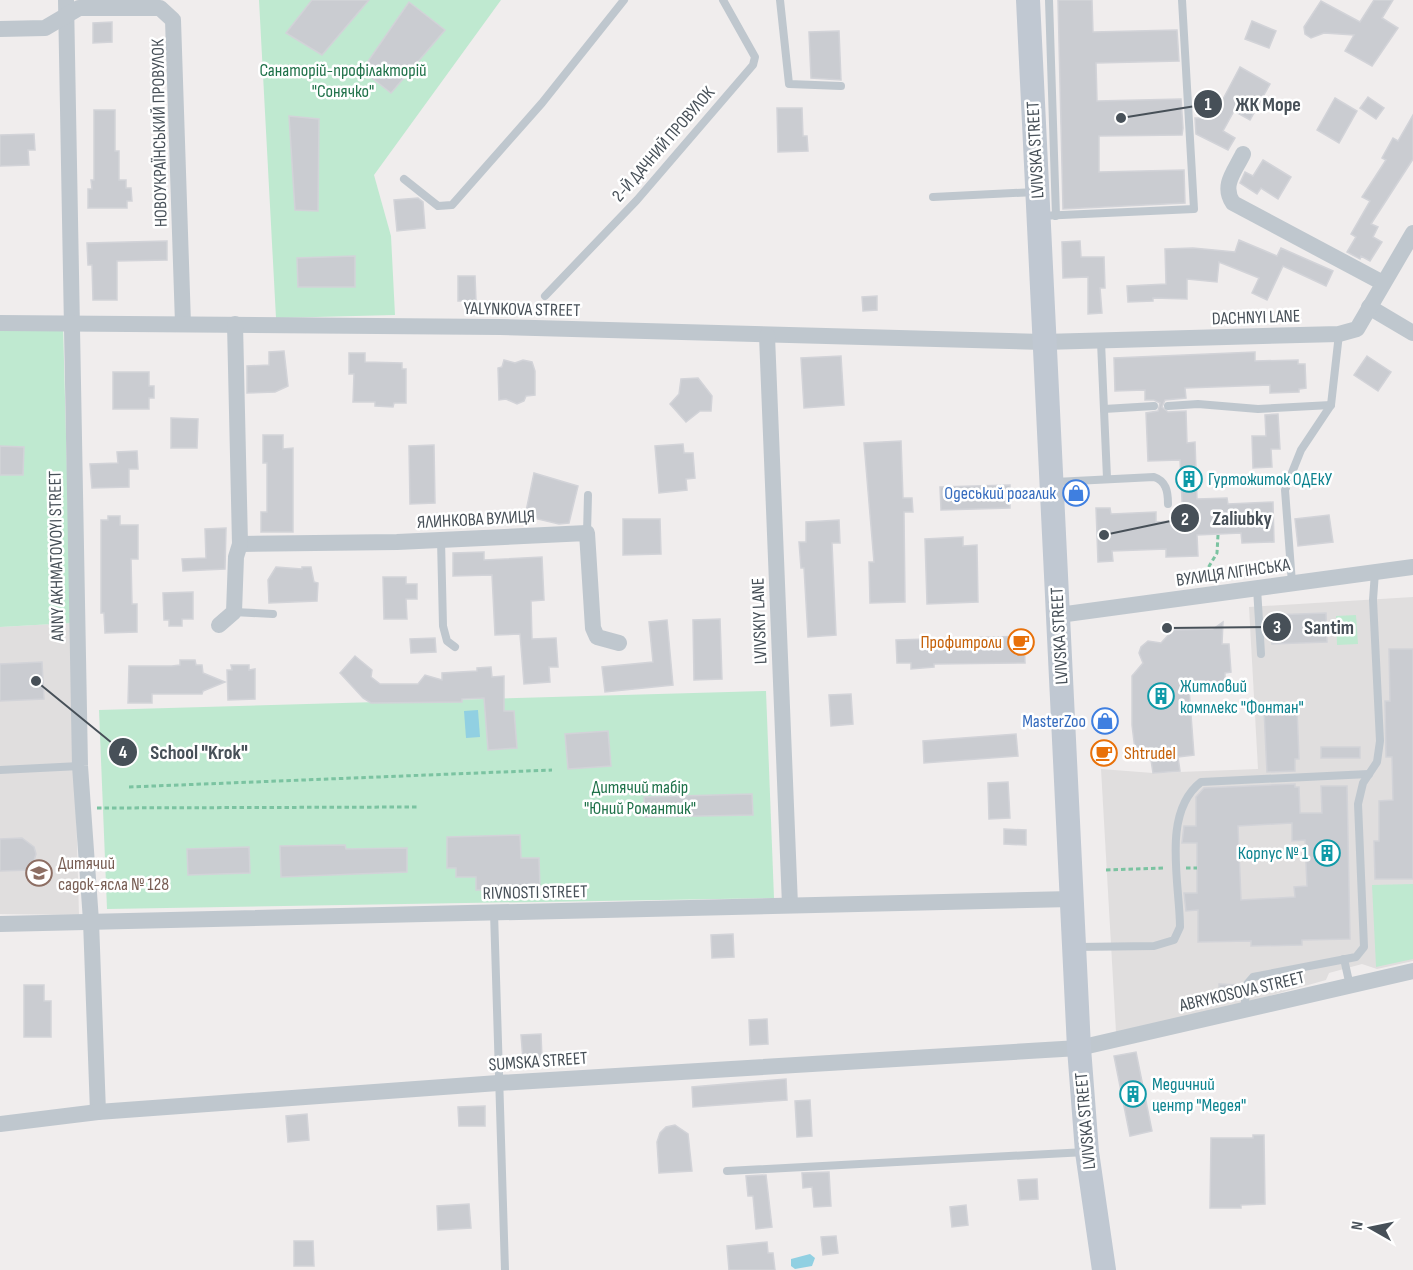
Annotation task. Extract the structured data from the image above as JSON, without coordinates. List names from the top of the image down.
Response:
{
  "streets": {
    "main road": ["LVIVSKA STREET"],
    "street": [
      "НОВОУКРАЇНСЬКИЙ ПРОВУЛОК",
      "YALYNKOVA STREET",
      "DACHNYI LANE",
      "ЯЛИНКОВА ВУЛИЦЯ",
      "ANNY AKHMATOVOYI STREET",
      "ВУЛИЦЯ ЛІГІНСЬКА",
      "LVIVSKIY LANE",
      "RIVNOSTI STREET",
      "ABRYKOSOVA STREET",
      "SUMSKA STREET"
    ],
    "lane": ["2-Й ДАЧНИЙ ПРОВУЛОК"]
  },
  "crossings": [
    ["НОВОУКРАЇНСЬКИЙ ПРОВУЛОК", "YALYNKOVA STREET"],
    ["НОВОУКРАЇНСЬКИЙ ПРОВУЛОК", "ANNY AKHMATOVOYI STREET"],
    ["LVIVSKA STREET", "YALYNKOVA STREET"],
    ["LVIVSKA STREET", "DACHNYI LANE"],
    ["LVIVSKA STREET", "ВУЛИЦЯ ЛІГІНСЬКА"],
    ["LVIVSKA STREET", "RIVNOSTI STREET"],
    ["LVIVSKA STREET", "ABRYKOSOVA STREET"],
    ["LVIVSKA STREET", "SUMSKA STREET"],
    ["YALYNKOVA STREET", "DACHNYI LANE"],
    ["YALYNKOVA STREET", "ANNY AKHMATOVOYI STREET"],
    ["YALYNKOVA STREET", "LVIVSKIY LANE"],
    ["ANNY AKHMATOVOYI STREET", "RIVNOSTI STREET"],
    ["ANNY AKHMATOVOYI STREET", "SUMSKA STREET"],
    ["LVIVSKIY LANE", "RIVNOSTI STREET"],
    ["ABRYKOSOVA STREET", "SUMSKA STREET"]
  ],
  "parks": ["Санаторій-профілакторій \"Сонячко\"", "Дитячий табір \"Юний Романтик\""],
  "places": {
    "other": [
      "ЖК Море",
      "Zaliubky",
      "Santim",
      "School \"Krok\""
    ],
    "building": [
      "Гуртожиток ОДЕкУ",
      "Житловий комплекс \"Фонтан\"",
      "Корпус № 1",
      "Медичний центр \"Медея\""
    ],
    "shop": ["Одеський рогалик", "MasterZoo"],
    "cafe": ["Профитроли", "Shtrudel"],
    "school or university": ["Дитячий садок-ясла № 128"]
  },
  "north": "left"
}
